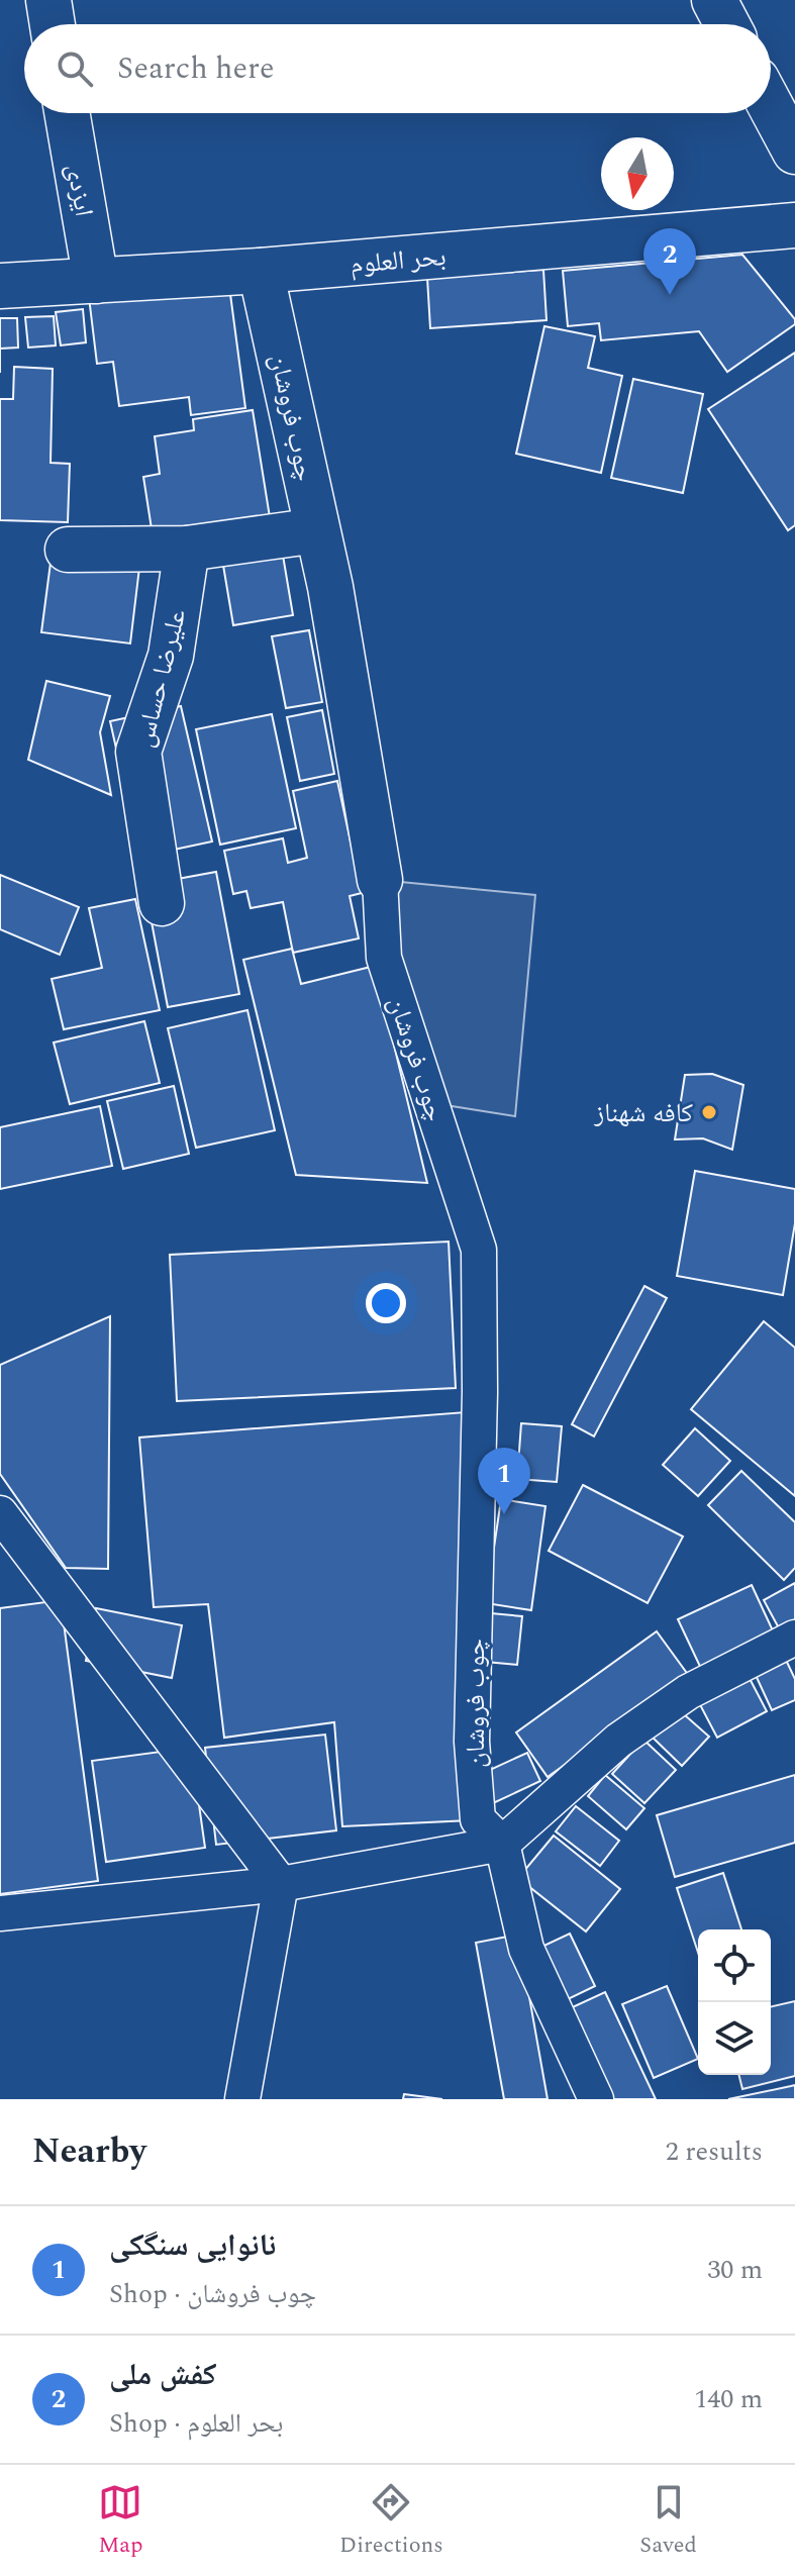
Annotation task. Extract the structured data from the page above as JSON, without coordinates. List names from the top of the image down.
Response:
{
  "streets": {
    "street": [
      "ایزدی",
      "بحر العلوم",
      "چوب فروشان",
      "علیرضا حساس"
    ]
  },
  "crossings": [
    ["ایزدی", "بحر العلوم"],
    ["بحر العلوم", "چوب فروشان"]
  ],
  "places": ["کافه شهناز"],
  "north": "bottom",
  "page": {
    "search": "Search here",
    "pins": ["2", "1"],
    "heading": ["Nearby", "2 results"],
    "list": [
      {
        "mark": "1",
        "name": "نانوایی سنگکی",
        "note": "Shop · چوب فروشان",
        "value": "30 m"
      },
      {
        "mark": "2",
        "name": "کفش ملی",
        "note": "Shop · بحر العلوم",
        "value": "140 m"
      }
    ],
    "nav": ["Map", "Directions", "Saved"]
  }
}
